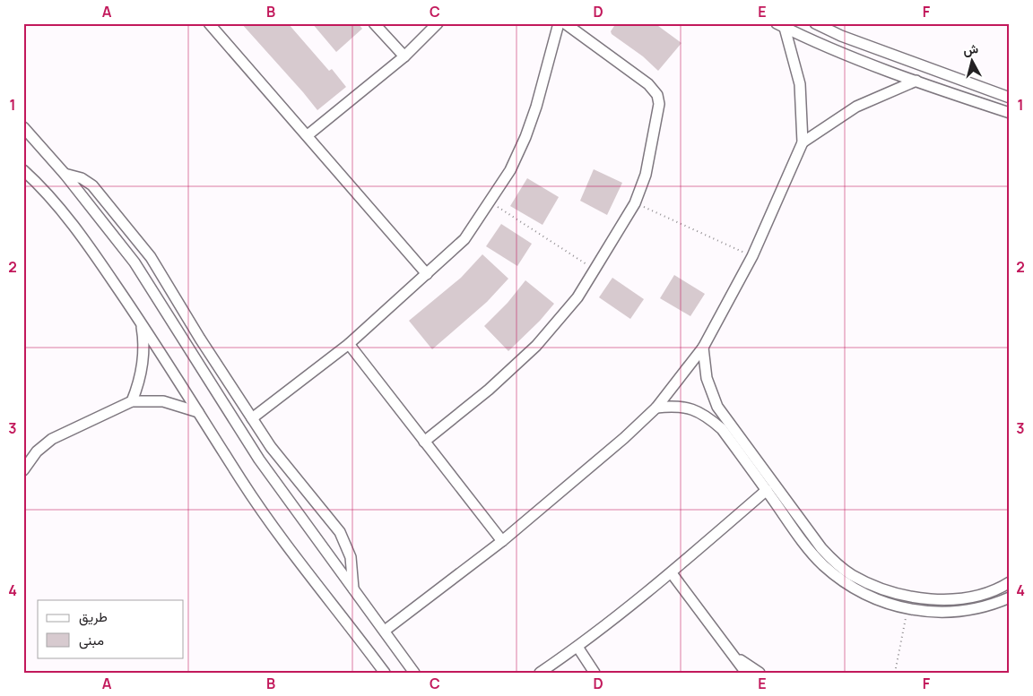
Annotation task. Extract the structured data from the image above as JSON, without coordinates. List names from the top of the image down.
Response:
{
  "legend": ["طريق", "مبنى"],
  "north": "top",
  "grid": {
    "columns": [
      "A",
      "B",
      "C",
      "D",
      "E",
      "F"
    ],
    "rows": [
      "1",
      "2",
      "3",
      "4"
    ]
  }
}
